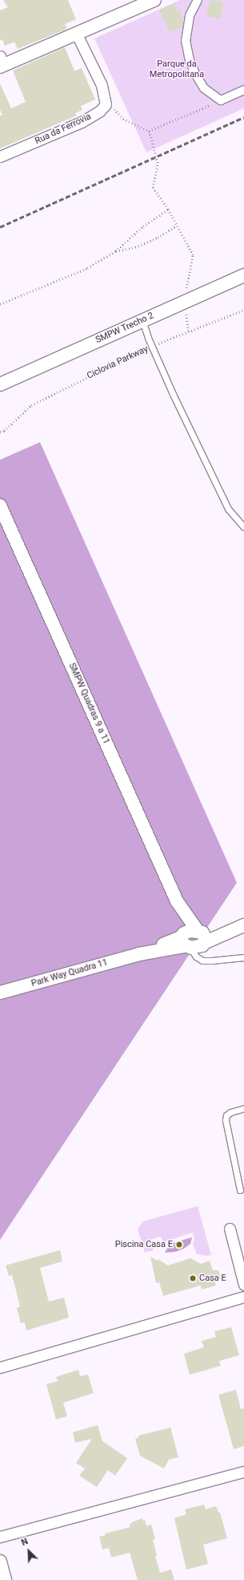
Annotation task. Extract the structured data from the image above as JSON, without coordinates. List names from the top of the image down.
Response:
{
  "streets": {
    "street": [
      "Rua da Ferrovia",
      "SMPW Trecho 2",
      "SMPW Quadras 9 a 11",
      "Park Way Quadra 11"
    ],
    "path": ["Ciclovia Parkway"]
  },
  "crossings": [
    ["SMPW Quadras 9 a 11", "Park Way Quadra 11"]
  ],
  "parks": ["Parque da Metropolitana"],
  "places": ["Piscina Casa E", "Casa E"],
  "north": "top left"
}
